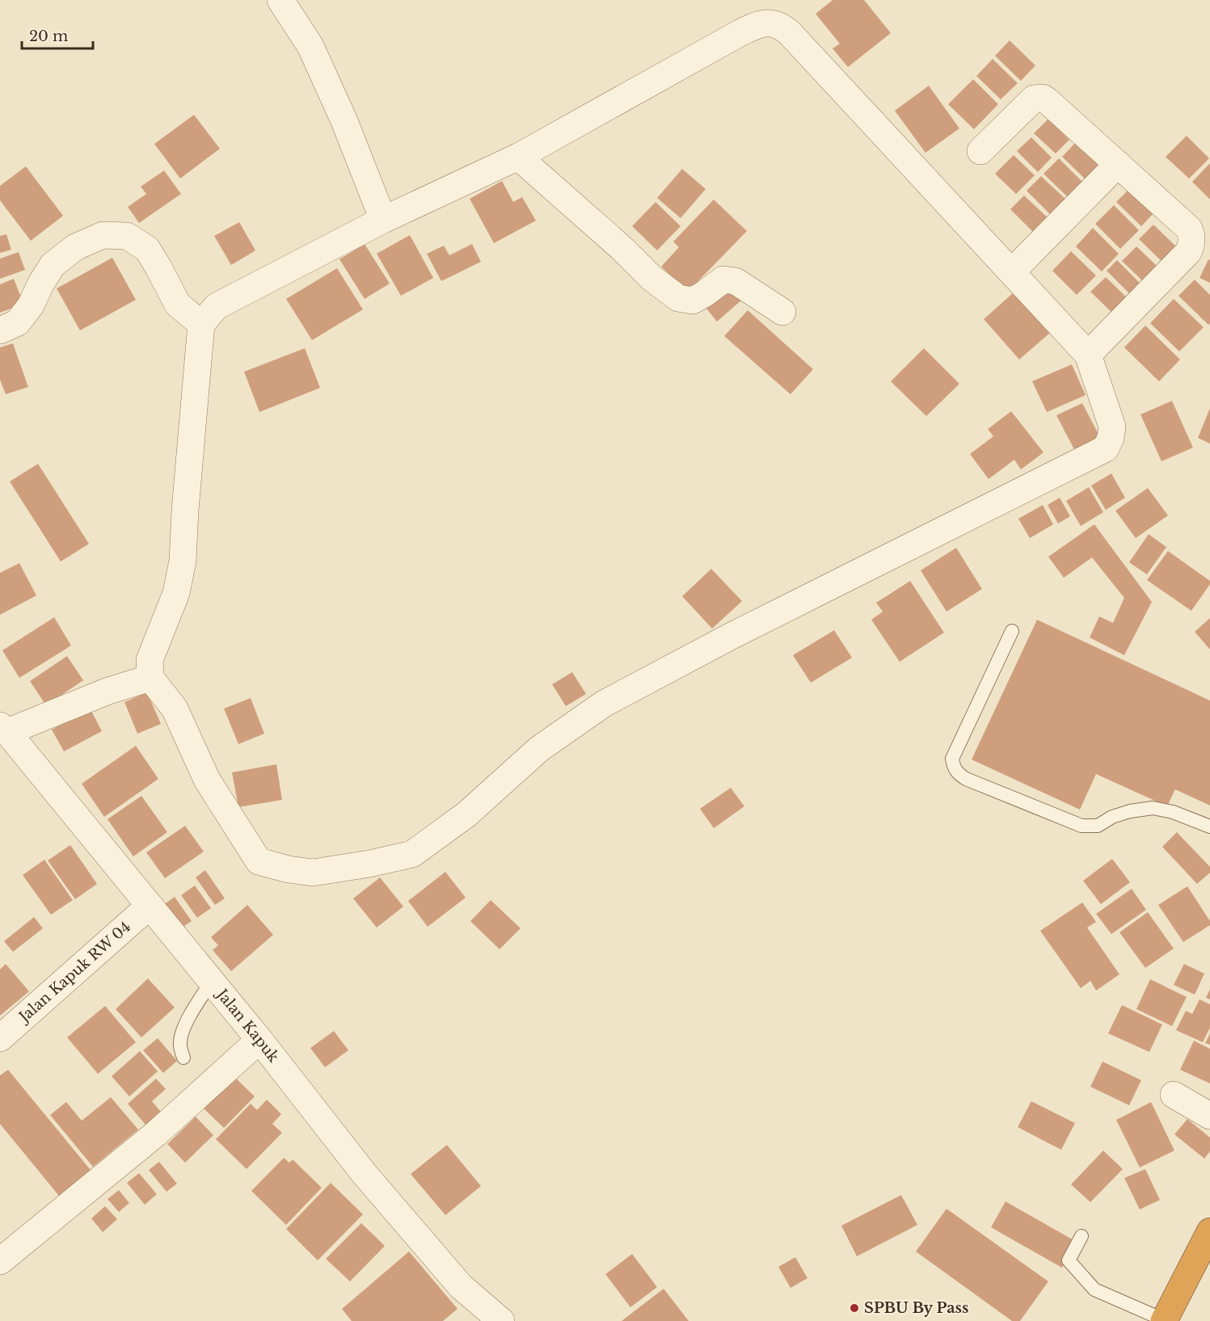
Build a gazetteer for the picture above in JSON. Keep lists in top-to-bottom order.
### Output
{
  "streets": {
    "street": ["Jalan Kapuk RW 04", "Jalan Kapuk"]
  },
  "crossings": [
    ["Jalan Kapuk RW 04", "Jalan Kapuk"]
  ],
  "places": ["SPBU By Pass"],
  "scale_bar": "20 m"
}
